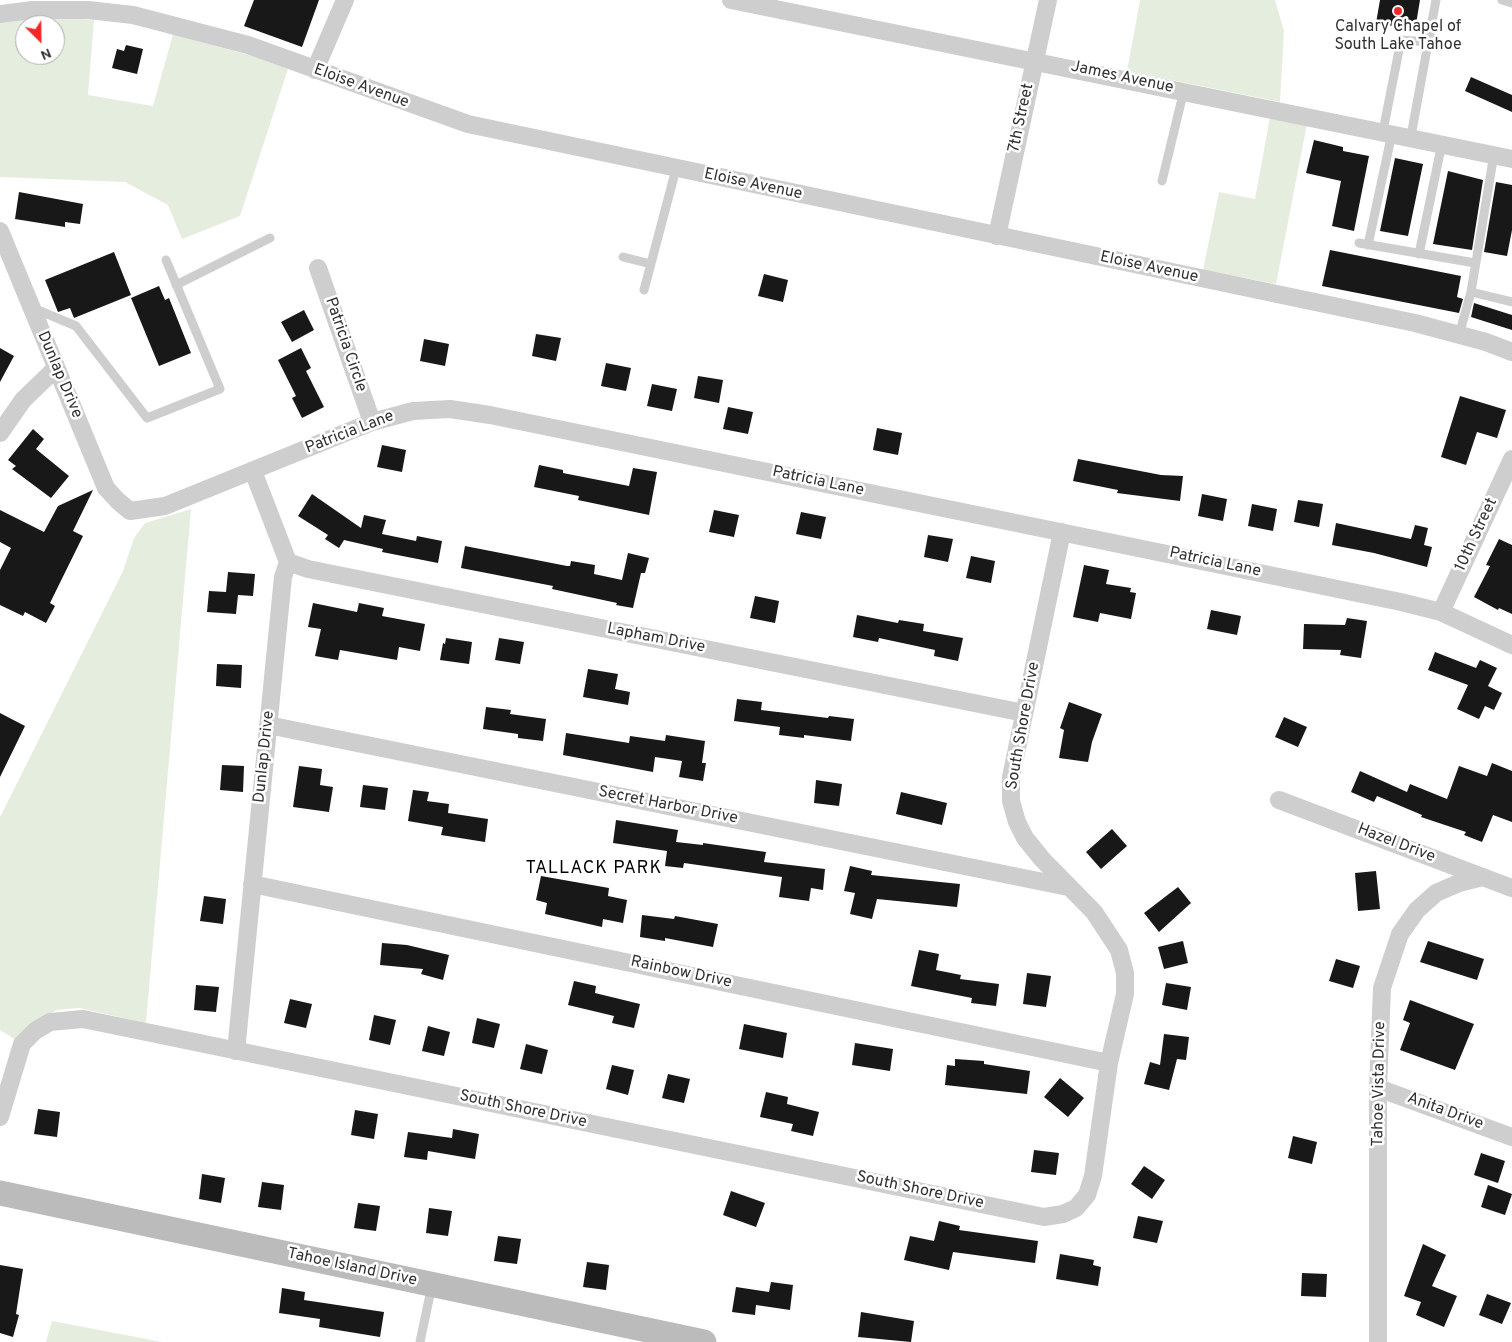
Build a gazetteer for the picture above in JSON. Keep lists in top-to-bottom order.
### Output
{
  "streets": {
    "street": [
      "James Avenue",
      "Eloise Avenue",
      "7th Street",
      "Patricia Circle",
      "Dunlap Drive",
      "Patricia Lane",
      "10th Street",
      "Lapham Drive",
      "South Shore Drive",
      "Secret Harbor Drive",
      "Hazel Drive",
      "Rainbow Drive",
      "Tahoe Vista Drive",
      "Anita Drive",
      "Tahoe Island Drive"
    ]
  },
  "crossings": [
    ["James Avenue", "7th Street"],
    ["Eloise Avenue", "7th Street"],
    ["Patricia Circle", "Patricia Lane"],
    ["Dunlap Drive", "Patricia Lane"],
    ["Dunlap Drive", "Lapham Drive"],
    ["Dunlap Drive", "South Shore Drive"],
    ["Dunlap Drive", "Secret Harbor Drive"],
    ["Dunlap Drive", "Rainbow Drive"],
    ["Patricia Lane", "10th Street"],
    ["Patricia Lane", "South Shore Drive"],
    ["Lapham Drive", "South Shore Drive"],
    ["South Shore Drive", "Secret Harbor Drive"],
    ["South Shore Drive", "Rainbow Drive"],
    ["Hazel Drive", "Tahoe Vista Drive"],
    ["Tahoe Vista Drive", "Anita Drive"]
  ],
  "districts": ["TALLACK PARK"],
  "places": ["Calvary Chapel of South Lake Tahoe"],
  "north": "bottom right"
}
